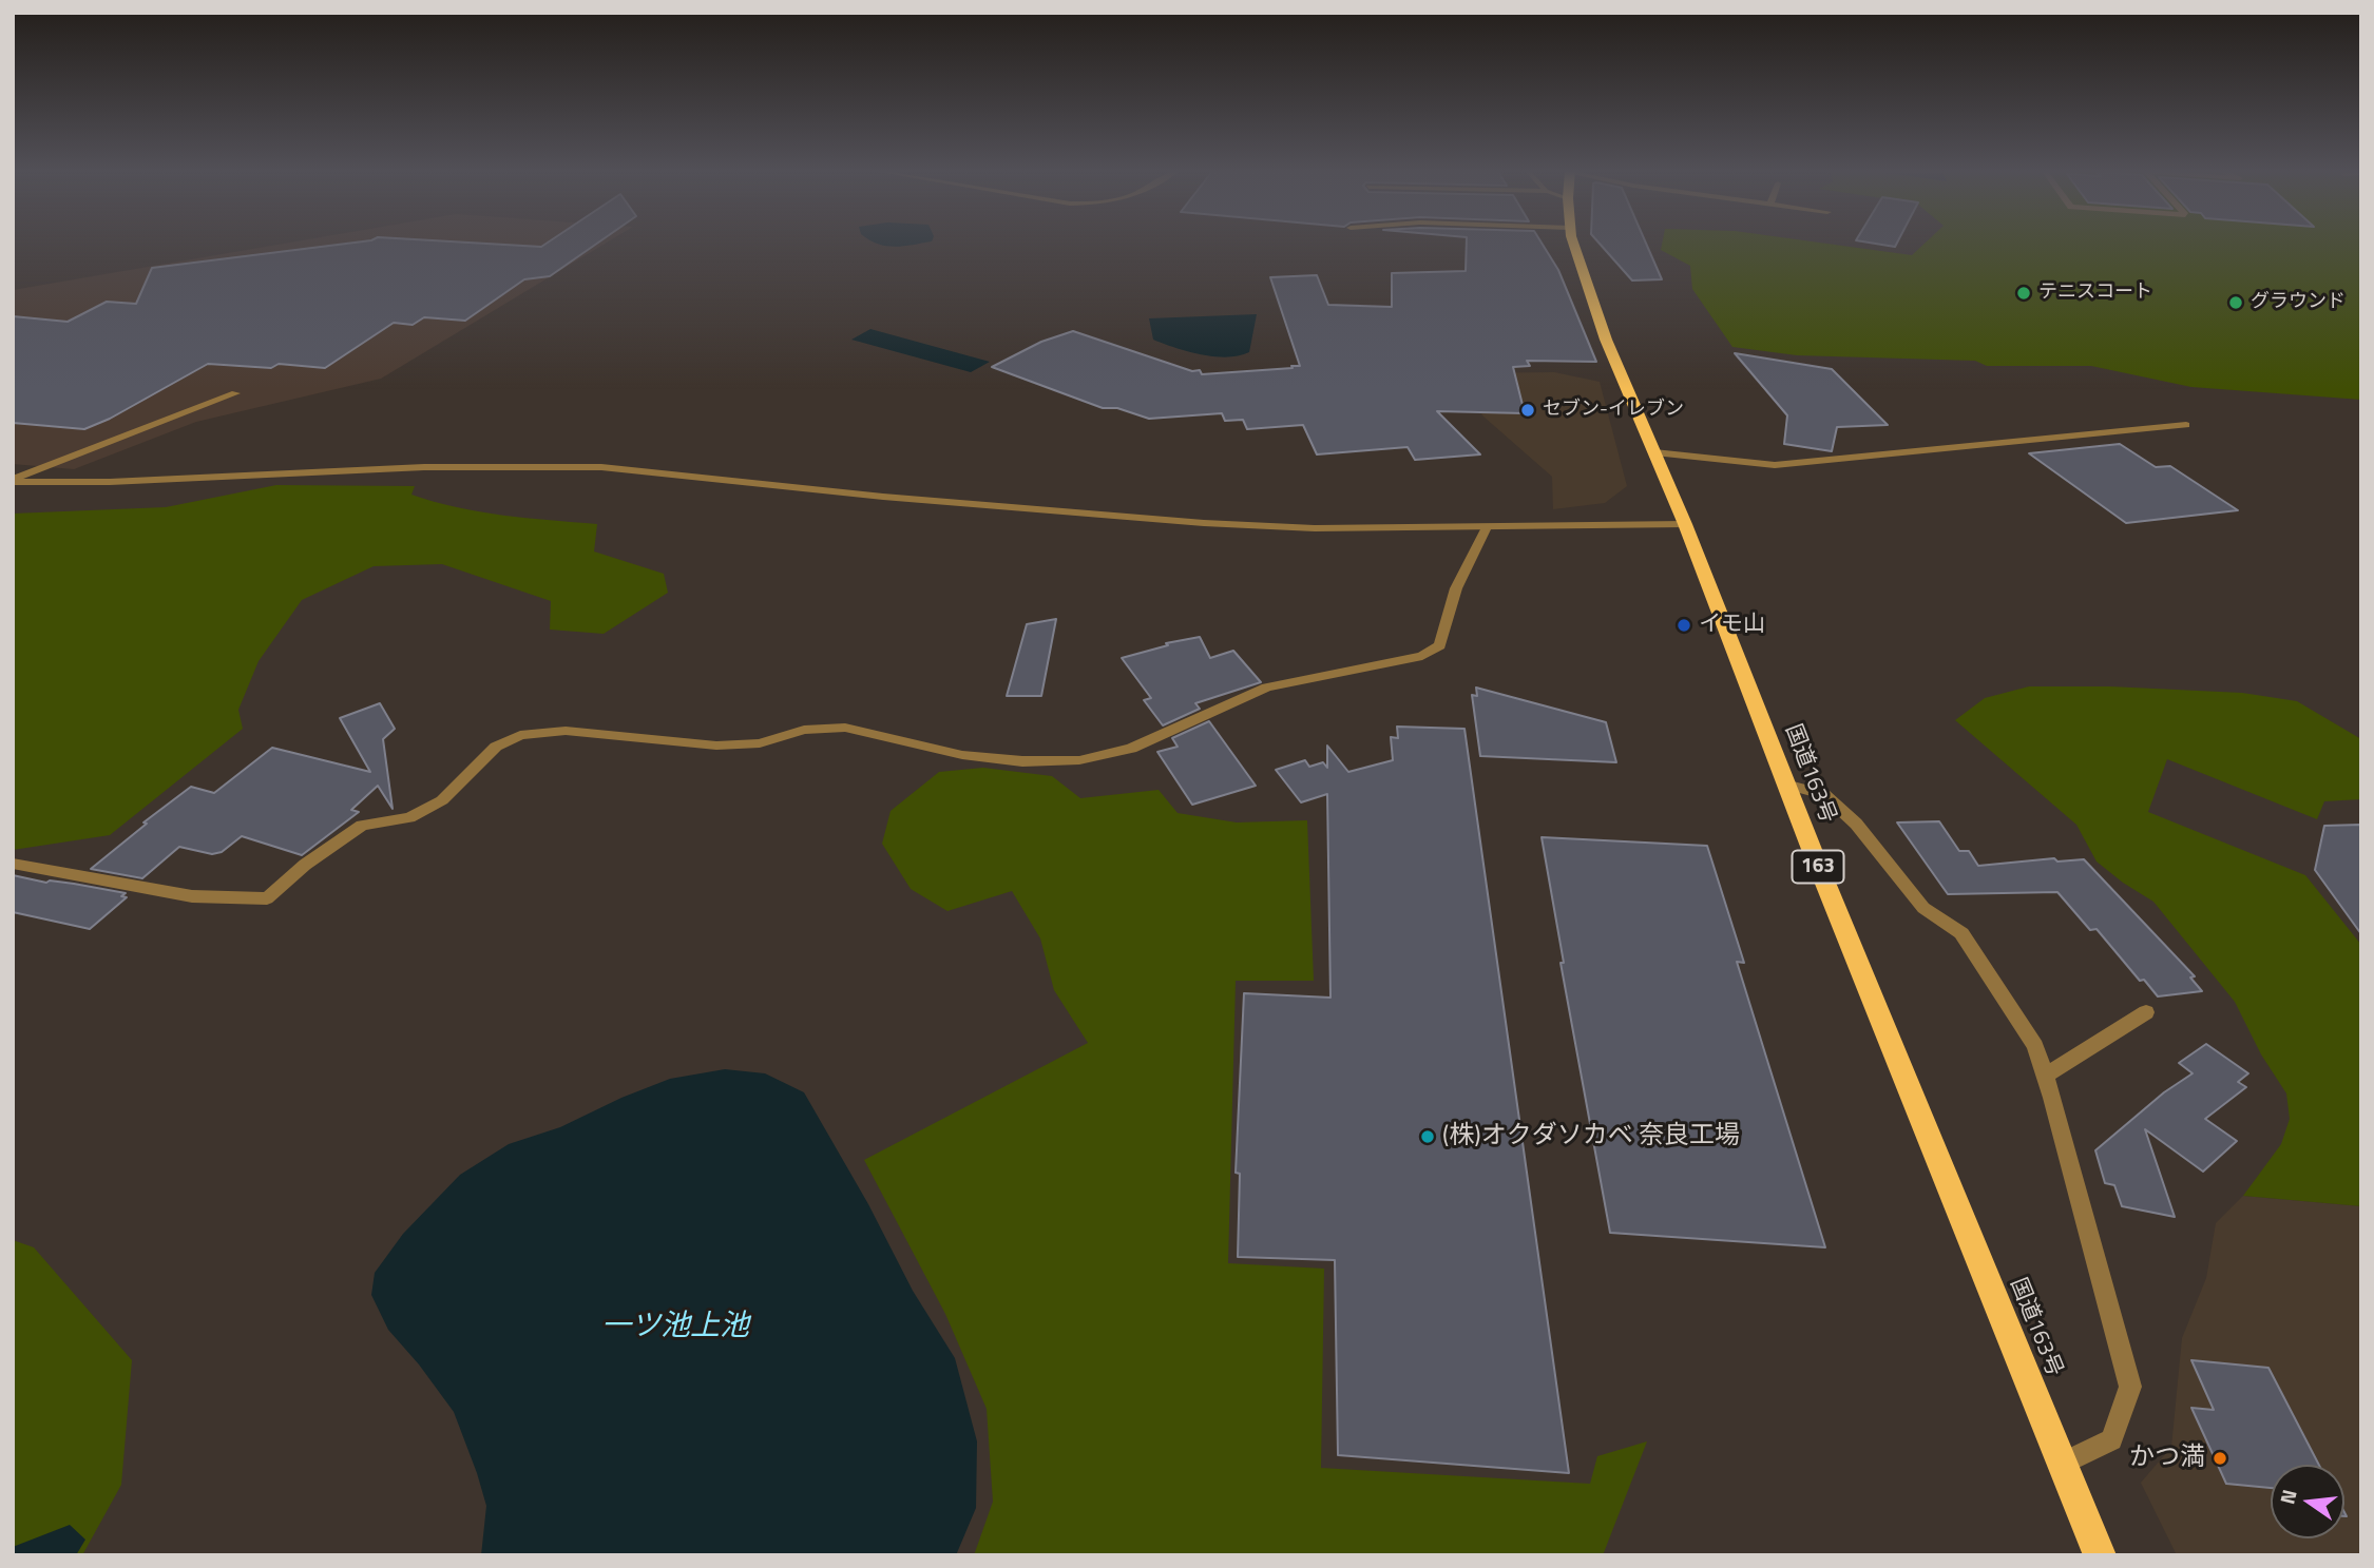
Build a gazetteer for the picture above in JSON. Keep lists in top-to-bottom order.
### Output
{
  "streets": {
    "highway": ["国道163号", "163"]
  },
  "water": ["一ツ池上池"],
  "places": [
    "テニスコート",
    "グラウンド",
    "セブン-イレブン",
    "イモ山",
    "(株)オクダソカベ 奈良工場",
    "かつ満"
  ],
  "north": "left"
}
